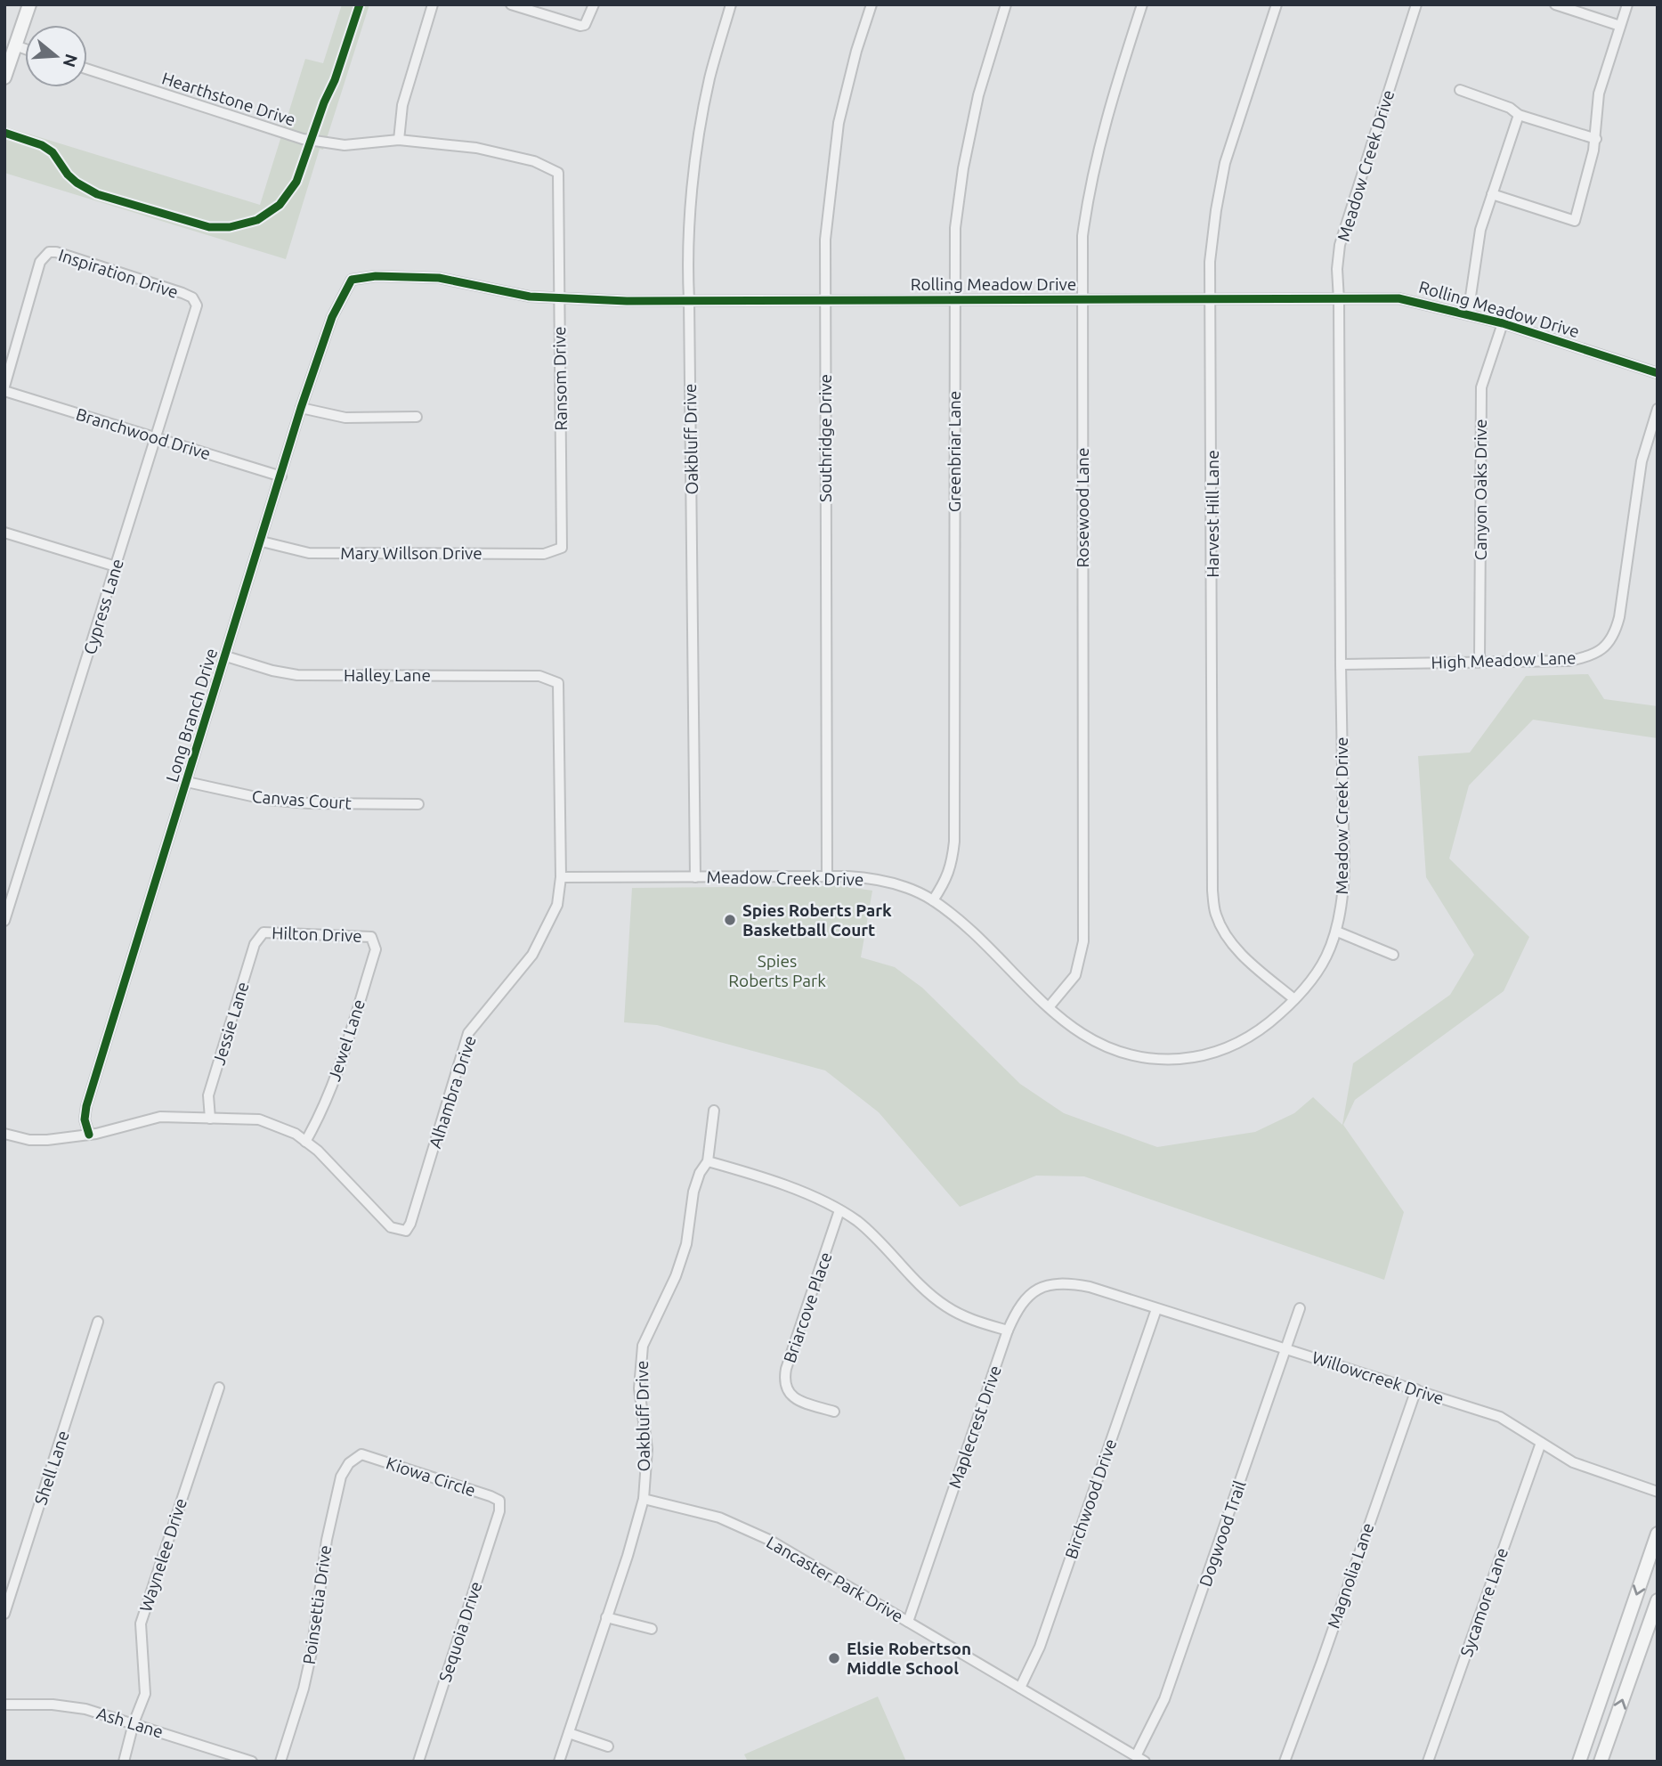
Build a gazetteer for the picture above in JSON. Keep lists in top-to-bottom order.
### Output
{
  "streets": {
    "street": [
      "Hearthstone Drive",
      "Meadow Creek Drive",
      "Inspiration Drive",
      "Rolling Meadow Drive",
      "Ransom Drive",
      "Branchwood Drive",
      "Southridge Drive",
      "Oakbluff Drive",
      "Greenbriar Lane",
      "Canyon Oaks Drive",
      "Rosewood Lane",
      "Harvest Hill Lane",
      "Mary Willson Drive",
      "Cypress Lane",
      "High Meadow Lane",
      "Halley Lane",
      "Long Branch Drive",
      "Canvas Court",
      "Hilton Drive",
      "Jessie Lane",
      "Jewel Lane",
      "Alhambra Drive",
      "Briarcove Place",
      "Willowcreek Drive",
      "Maplecrest Drive",
      "Shell Lane",
      "Kiowa Circle",
      "Birchwood Drive",
      "Dogwood Trail",
      "Waynelee Drive",
      "Magnolia Lane",
      "Lancaster Park Drive",
      "Sycamore Lane",
      "Poinsettia Drive",
      "Sequoia Drive",
      "Ash Lane"
    ]
  },
  "crossings": [
    ["Hearthstone Drive", "Ransom Drive"],
    ["Meadow Creek Drive", "Rolling Meadow Drive"],
    ["Meadow Creek Drive", "Southridge Drive"],
    ["Meadow Creek Drive", "Oakbluff Drive"],
    ["Meadow Creek Drive", "Greenbriar Lane"],
    ["Meadow Creek Drive", "Rosewood Lane"],
    ["Meadow Creek Drive", "Harvest Hill Lane"],
    ["Meadow Creek Drive", "High Meadow Lane"],
    ["Meadow Creek Drive", "Alhambra Drive"],
    ["Inspiration Drive", "Branchwood Drive"],
    ["Inspiration Drive", "Cypress Lane"],
    ["Rolling Meadow Drive", "Ransom Drive"],
    ["Rolling Meadow Drive", "Southridge Drive"],
    ["Rolling Meadow Drive", "Oakbluff Drive"],
    ["Rolling Meadow Drive", "Greenbriar Lane"],
    ["Rolling Meadow Drive", "Canyon Oaks Drive"],
    ["Rolling Meadow Drive", "Rosewood Lane"],
    ["Rolling Meadow Drive", "Harvest Hill Lane"],
    ["Rolling Meadow Drive", "Long Branch Drive"],
    ["Ransom Drive", "Mary Willson Drive"],
    ["Branchwood Drive", "Cypress Lane"],
    ["Branchwood Drive", "Long Branch Drive"],
    ["Oakbluff Drive", "Lancaster Park Drive"],
    ["Canyon Oaks Drive", "High Meadow Lane"],
    ["Mary Willson Drive", "Long Branch Drive"],
    ["Halley Lane", "Long Branch Drive"],
    ["Halley Lane", "Alhambra Drive"],
    ["Long Branch Drive", "Canvas Court"],
    ["Hilton Drive", "Jessie Lane"],
    ["Hilton Drive", "Jewel Lane"],
    ["Jewel Lane", "Alhambra Drive"],
    ["Willowcreek Drive", "Maplecrest Drive"],
    ["Willowcreek Drive", "Birchwood Drive"],
    ["Willowcreek Drive", "Dogwood Trail"],
    ["Willowcreek Drive", "Magnolia Lane"],
    ["Willowcreek Drive", "Sycamore Lane"],
    ["Maplecrest Drive", "Lancaster Park Drive"],
    ["Kiowa Circle", "Poinsettia Drive"],
    ["Kiowa Circle", "Sequoia Drive"],
    ["Birchwood Drive", "Lancaster Park Drive"],
    ["Dogwood Trail", "Lancaster Park Drive"],
    ["Waynelee Drive", "Ash Lane"]
  ],
  "parks": ["Spies Roberts Park"],
  "places": ["Spies Roberts Park Basketball Court", "Elsie Robertson Middle School"],
  "north": "right"
}
